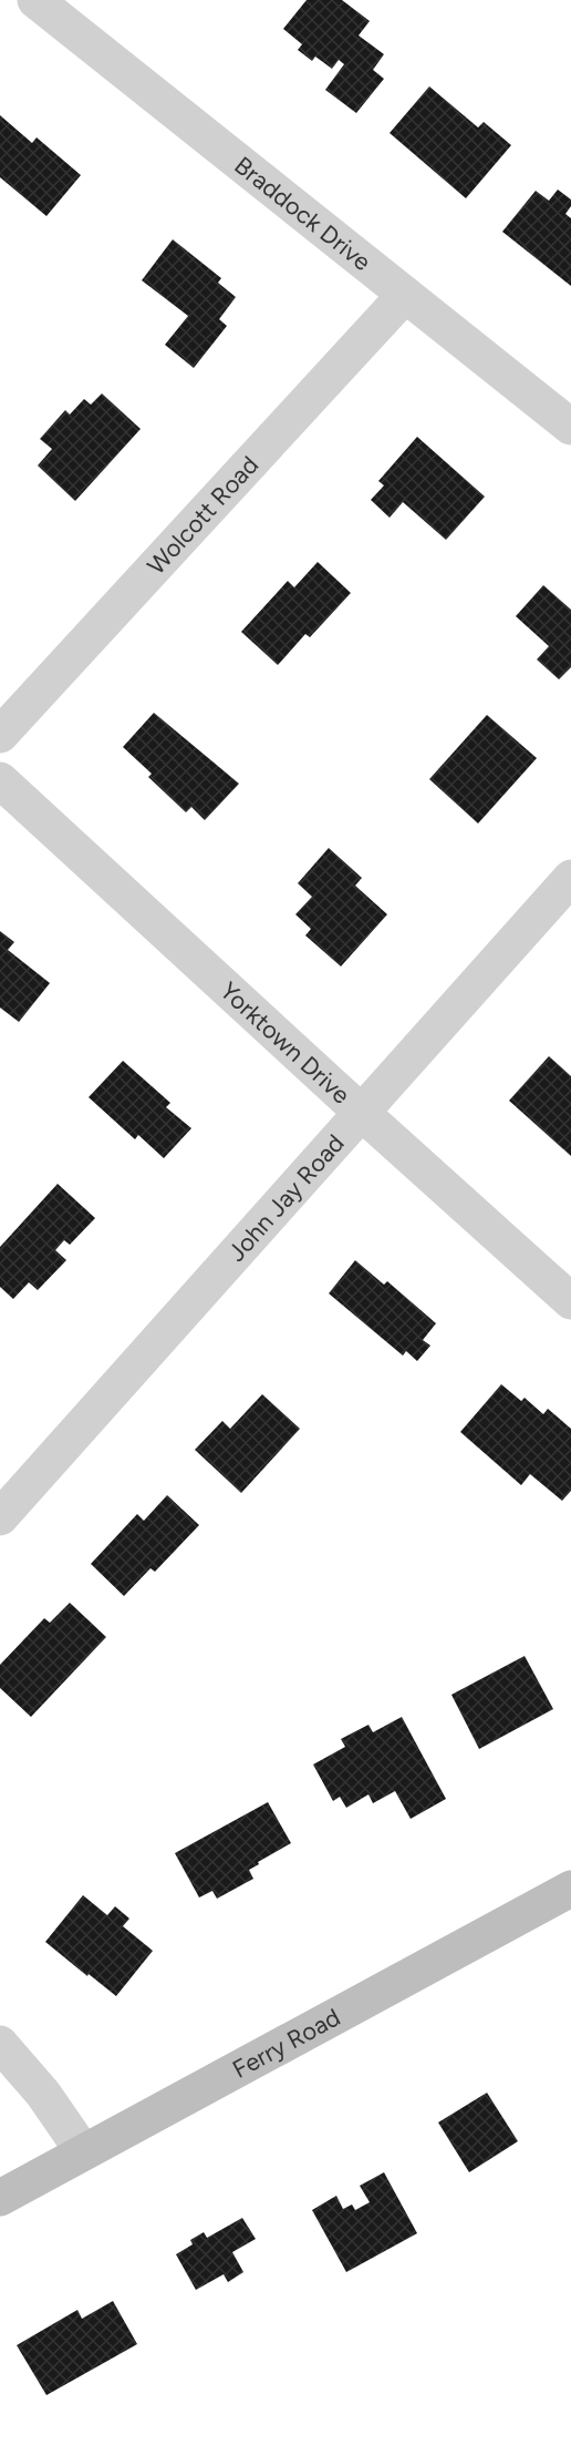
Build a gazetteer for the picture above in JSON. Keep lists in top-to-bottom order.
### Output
{
  "streets": {
    "main road": ["Ferry Road"],
    "street": [
      "Braddock Drive",
      "Wolcott Road",
      "Yorktown Drive",
      "John Jay Road"
    ]
  },
  "crossings": [
    ["Braddock Drive", "Wolcott Road"],
    ["Yorktown Drive", "John Jay Road"]
  ]
}
